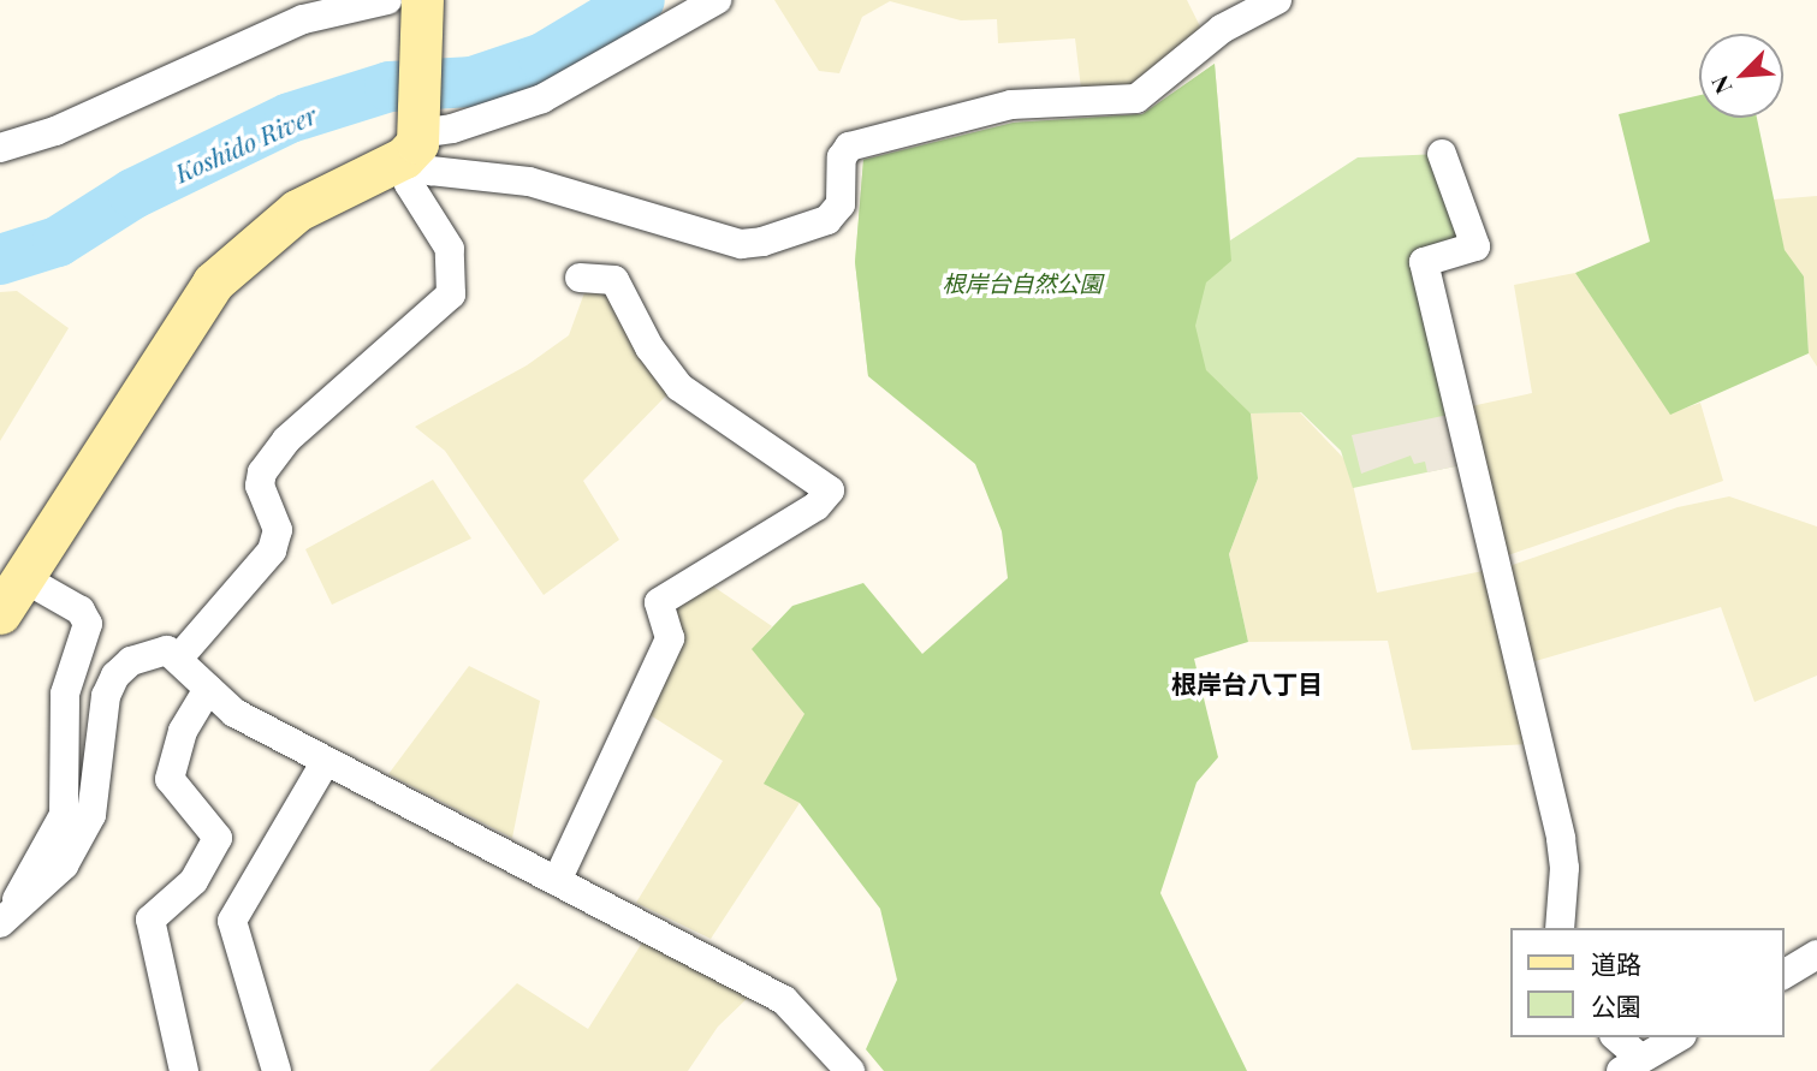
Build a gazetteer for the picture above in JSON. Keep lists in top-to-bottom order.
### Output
{
  "districts": ["根岸台八丁目"],
  "water": ["Koshido River"],
  "parks": ["根岸台自然公園"],
  "legend": ["道路", "公園"],
  "north": "bottom left"
}
